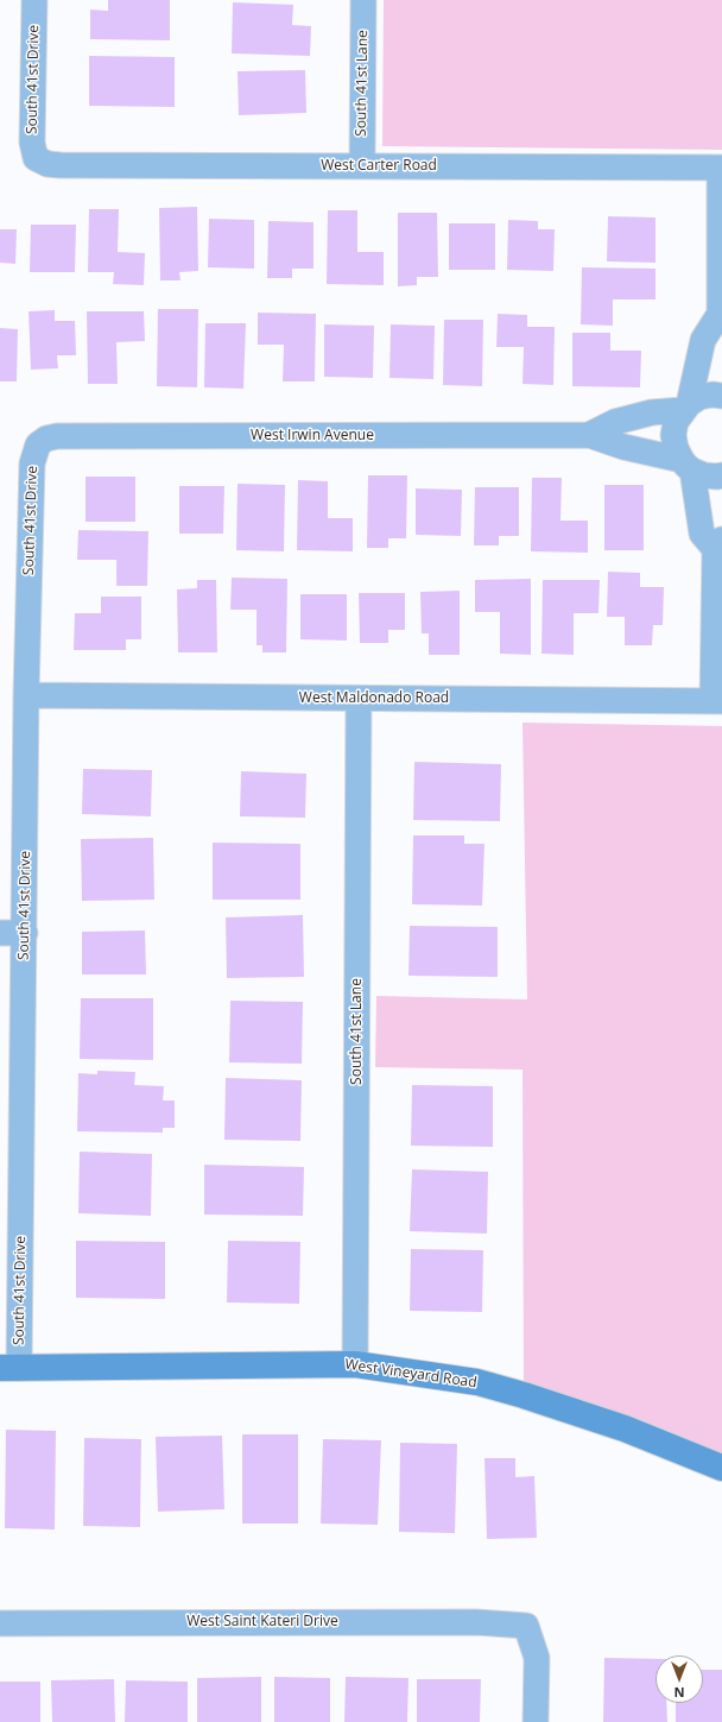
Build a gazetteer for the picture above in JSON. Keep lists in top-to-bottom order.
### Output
{
  "streets": {
    "street": [
      "South 41st Drive",
      "South 41st Lane",
      "West Carter Road",
      "West Irwin Avenue",
      "West Maldonado Road",
      "West Vineyard Road",
      "West Saint Kateri Drive"
    ]
  },
  "crossings": [
    ["South 41st Drive", "West Carter Road"],
    ["South 41st Drive", "West Irwin Avenue"],
    ["South 41st Drive", "West Maldonado Road"],
    ["South 41st Drive", "West Vineyard Road"],
    ["South 41st Lane", "West Carter Road"],
    ["South 41st Lane", "West Maldonado Road"],
    ["South 41st Lane", "West Vineyard Road"]
  ],
  "north": "bottom"
}
